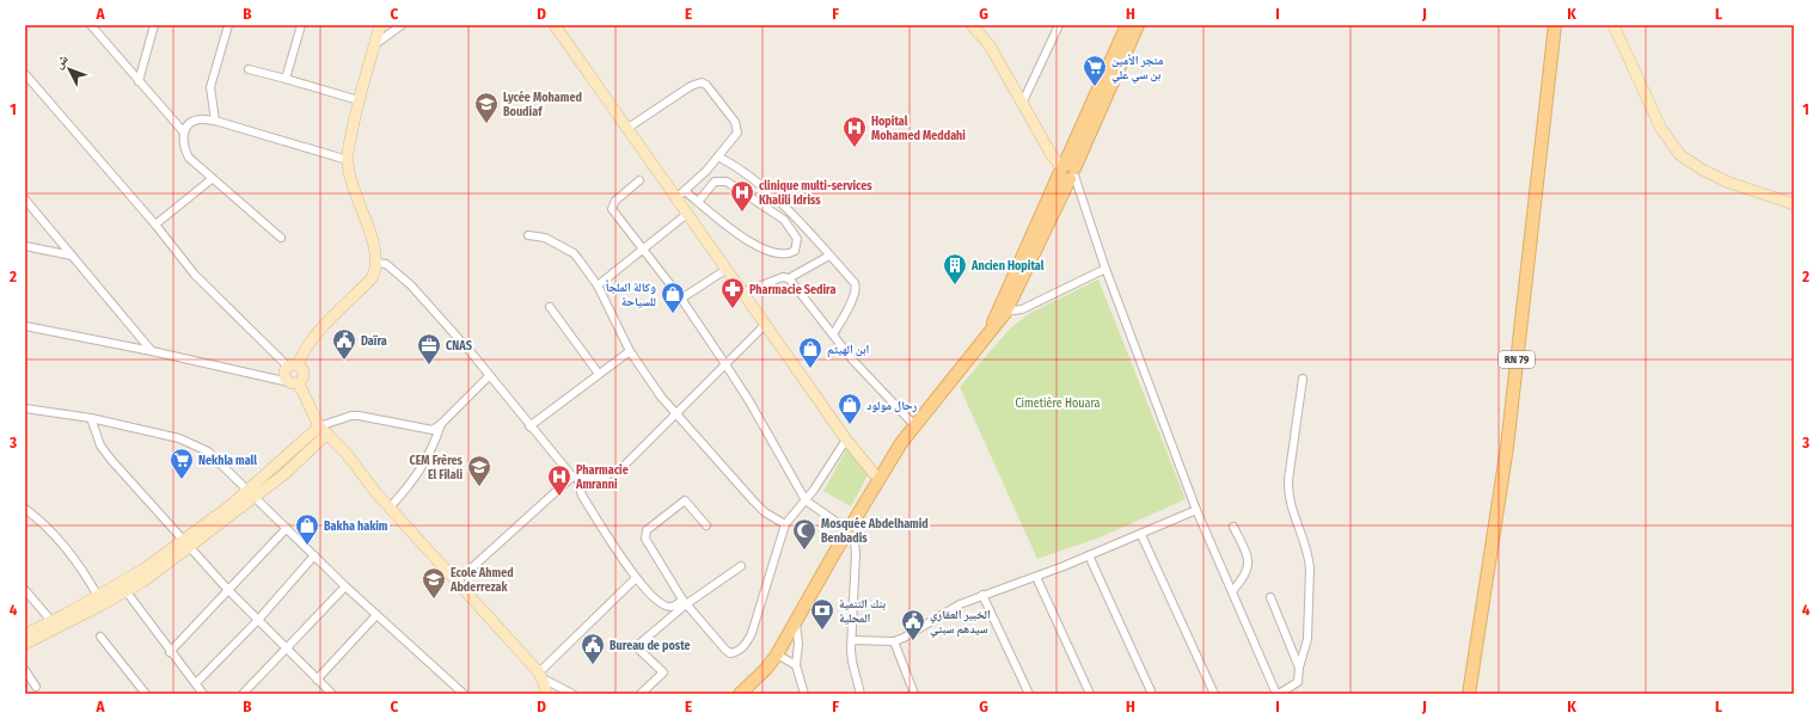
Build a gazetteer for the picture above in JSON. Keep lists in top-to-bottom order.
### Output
{
  "streets": {
    "main road": ["RN 79"]
  },
  "parks": ["Cimetière Houara"],
  "places": {
    "supermarket": ["متجر الأمين بن سي علي", "Nekhla mall"],
    "school or university": ["Lycée Mohamed Boudiaf", "CEM Frères El Filali", "Ecole Ahmed Abderrezak"],
    "hospital": ["Hopital Mohamed Meddahi", "clinique multi-services Khalili Idriss", "Pharmacie Amranni"],
    "building": ["Ancien Hopital"],
    "pharmacy": ["Pharmacie Sedira"],
    "shop": [
      "وكالة الملجأ للسياحة",
      "ابن الهيثم",
      "رحال مولود",
      "Bakha hakim"
    ],
    "public building": ["Daïra", "الخبير العقاري سيدهم سبتي", "Bureau de poste"],
    "office": ["CNAS"],
    "mosque": ["Mosquée Abdelhamid Benbadis"],
    "bank": ["بنك التنمية المحلية"]
  },
  "north": "top left",
  "grid": {
    "columns": [
      "A",
      "B",
      "C",
      "D",
      "E",
      "F",
      "G",
      "H",
      "I",
      "J",
      "K",
      "L"
    ],
    "rows": [
      "1",
      "2",
      "3",
      "4"
    ]
  }
}
